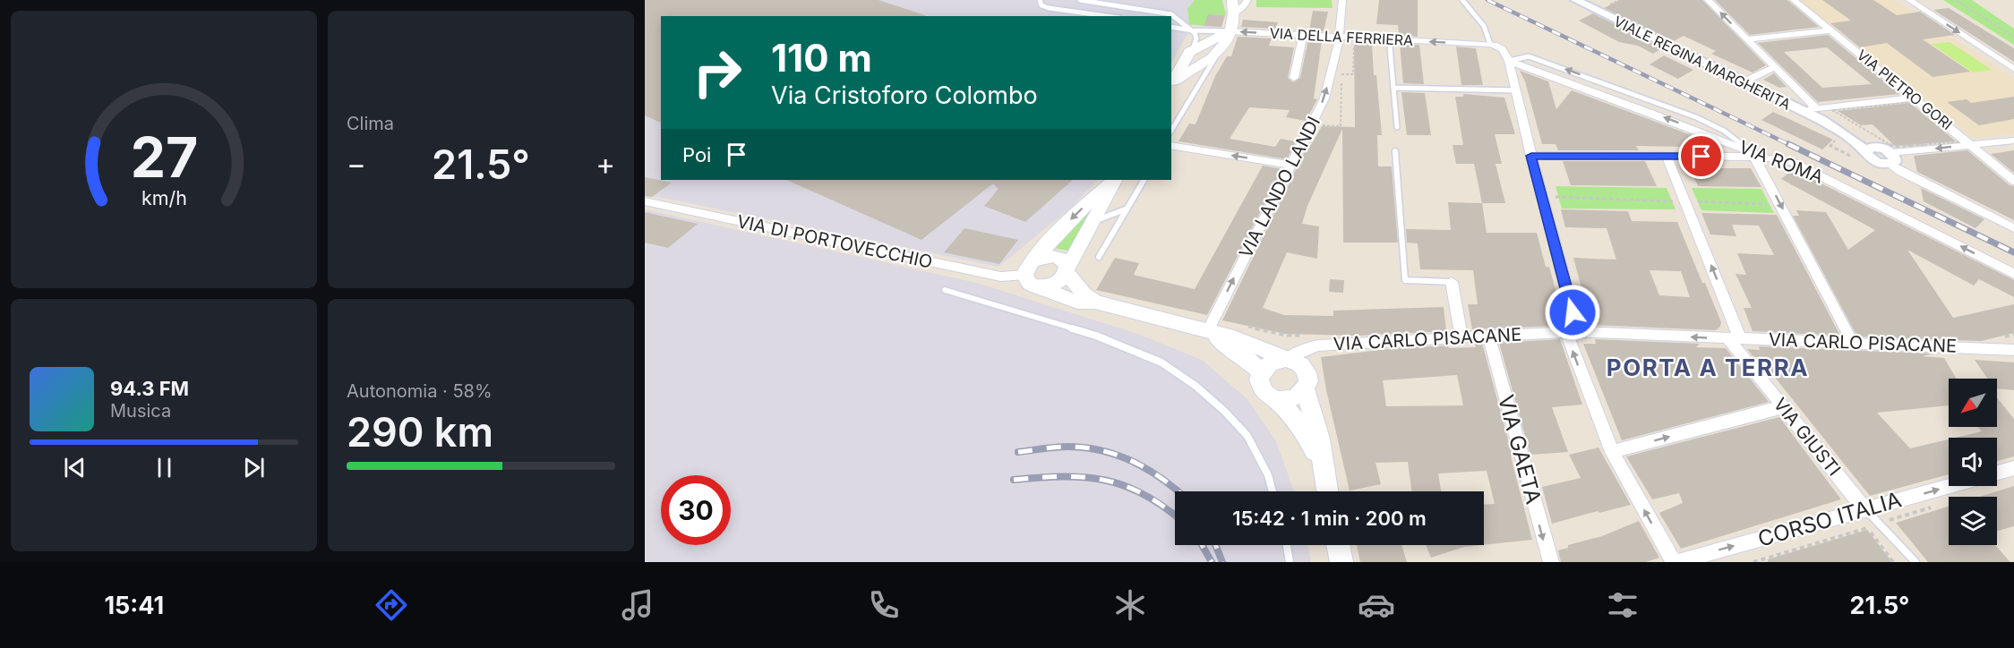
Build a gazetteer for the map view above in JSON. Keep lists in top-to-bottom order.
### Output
{
  "streets": {
    "main road": ["VIA DI PORTOVECCHIO"],
    "street": [
      "VIA DELLA FERRIERA",
      "VIALE REGINA MARGHERITA",
      "VIA PIETRO GORI",
      "VIA ROMA",
      "VIA LANDO LANDI",
      "VIA CARLO PISACANE",
      "VIA GIUSTI",
      "VIA GAETA",
      "CORSO ITALIA"
    ]
  },
  "crossings": [
    ["VIA DELLA FERRIERA", "VIA LANDO LANDI"],
    ["VIA CARLO PISACANE", "VIA GIUSTI"],
    ["VIA CARLO PISACANE", "VIA GAETA"],
    ["VIA GIUSTI", "CORSO ITALIA"]
  ],
  "one_way": ["VIA LANDO LANDI", "CORSO ITALIA"],
  "districts": ["PORTA A TERRA"],
  "north": "bottom left",
  "page": {
    "tile": [
      "Clima",
      ["Autonomia · 58%", "290 km"]
    ],
    "turn": ["110 m", "Via Cristoforo Colombo"],
    "then": "Poi",
    "heat": ["−", "21.5°", "+"],
    "song": ["94.3 FM", "Musica"],
    "limit": "30",
    "trip": "15:42 · 1 min · 200 m",
    "tabs": ["15:41", "21.5°"],
    "gauge": ["27", "km/h"]
  }
}
